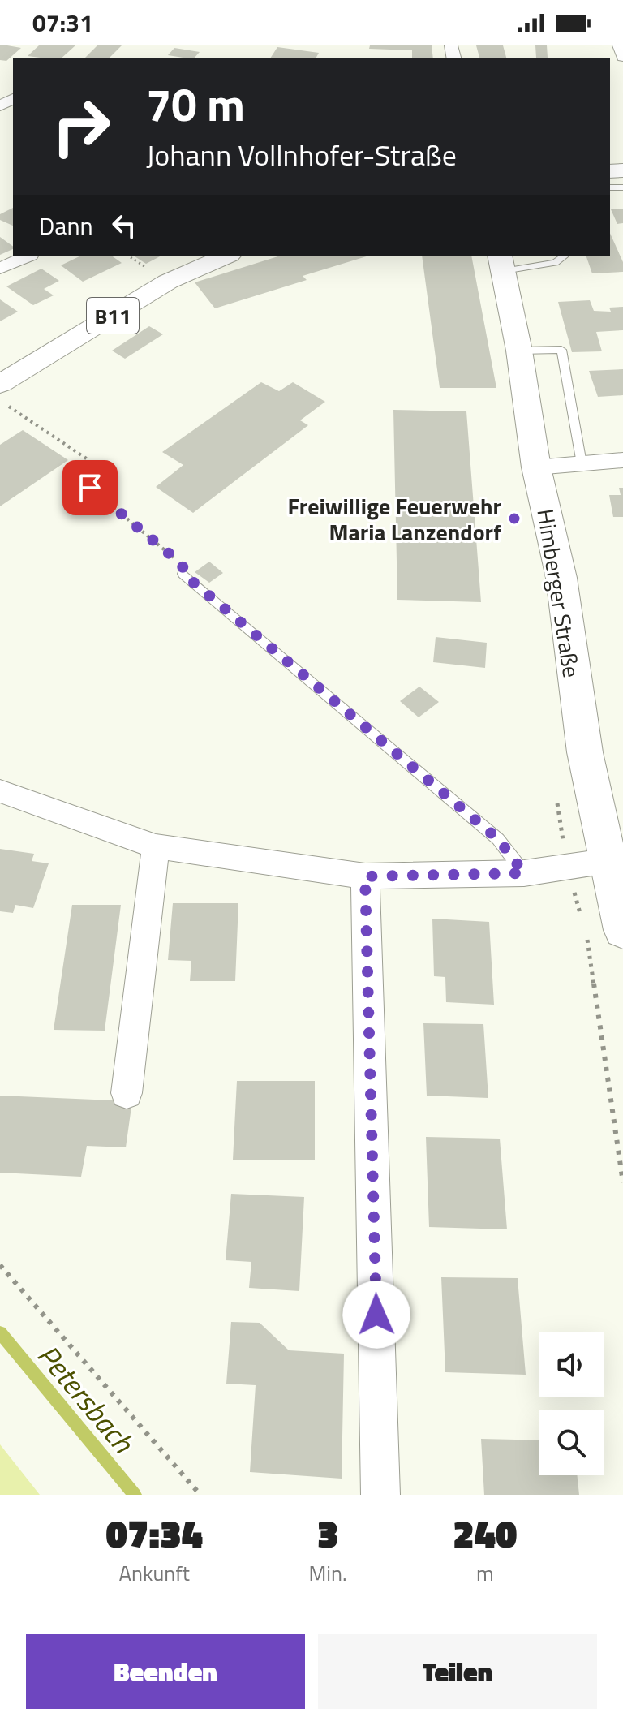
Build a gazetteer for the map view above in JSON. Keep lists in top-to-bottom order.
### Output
{
  "streets": {
    "street": ["B11", "Himberger Straße"]
  },
  "water": ["Petersbach"],
  "places": ["Freiwillige Feuerwehr Maria Lanzendorf"],
  "page": {
    "status": "07:31",
    "turn": ["70 m", "Johann Vollnhofer-Straße"],
    "then": "Dann",
    "eta": [
      "07:34",
      "Ankunft",
      "3",
      "Min.",
      "240",
      "m"
    ],
    "buttons": ["Beenden", "Teilen"]
  }
}
